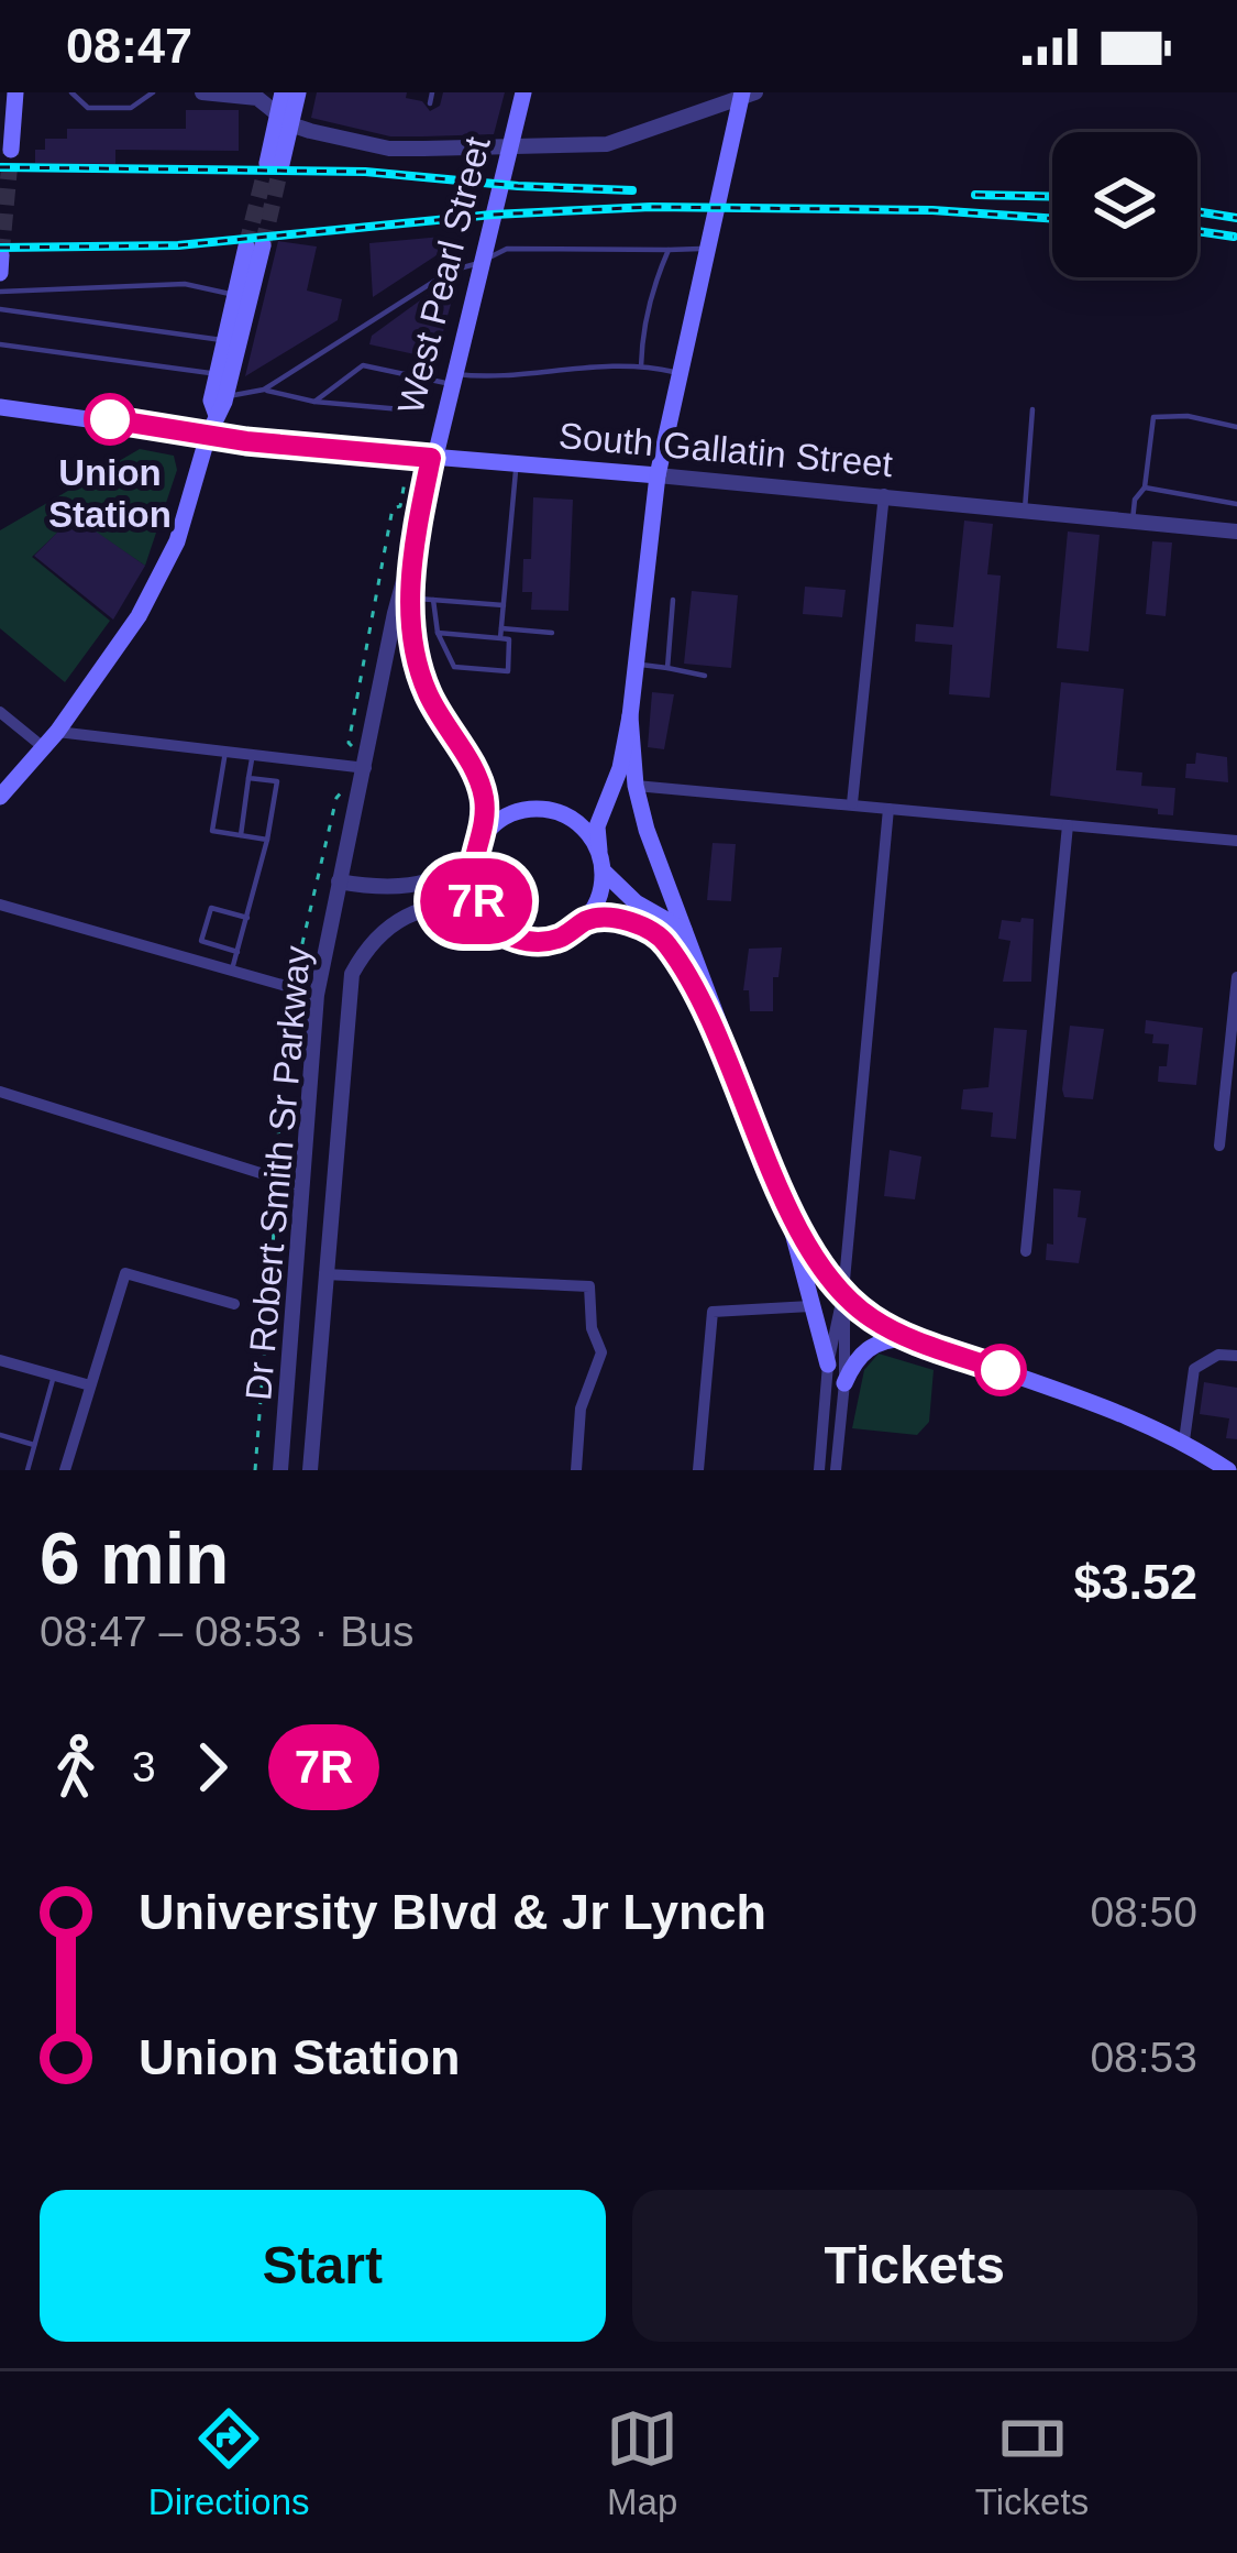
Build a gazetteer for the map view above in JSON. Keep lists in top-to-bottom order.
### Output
{
  "streets": {
    "main road": ["West Pearl Street", "South Gallatin Street"],
    "street": ["Dr Robert Smith Sr Parkway"]
  },
  "crossings": [
    ["West Pearl Street", "South Gallatin Street"],
    ["West Pearl Street", "Dr Robert Smith Sr Parkway"]
  ],
  "places": ["Union Station"],
  "lines": ["bus line 7R"],
  "page": {
    "status": "08:47",
    "on_map": "7R",
    "heading": ["6 min", "08:47 – 08:53 · Bus", "$3.52"],
    "legs": ["3", "7R"],
    "list": [
      {
        "name": "University Blvd & Jr Lynch",
        "value": "08:50"
      },
      {
        "name": "Union Station",
        "value": "08:53"
      }
    ],
    "buttons": ["Start", "Tickets"],
    "tabs": ["Directions", "Map", "Tickets"]
  }
}
